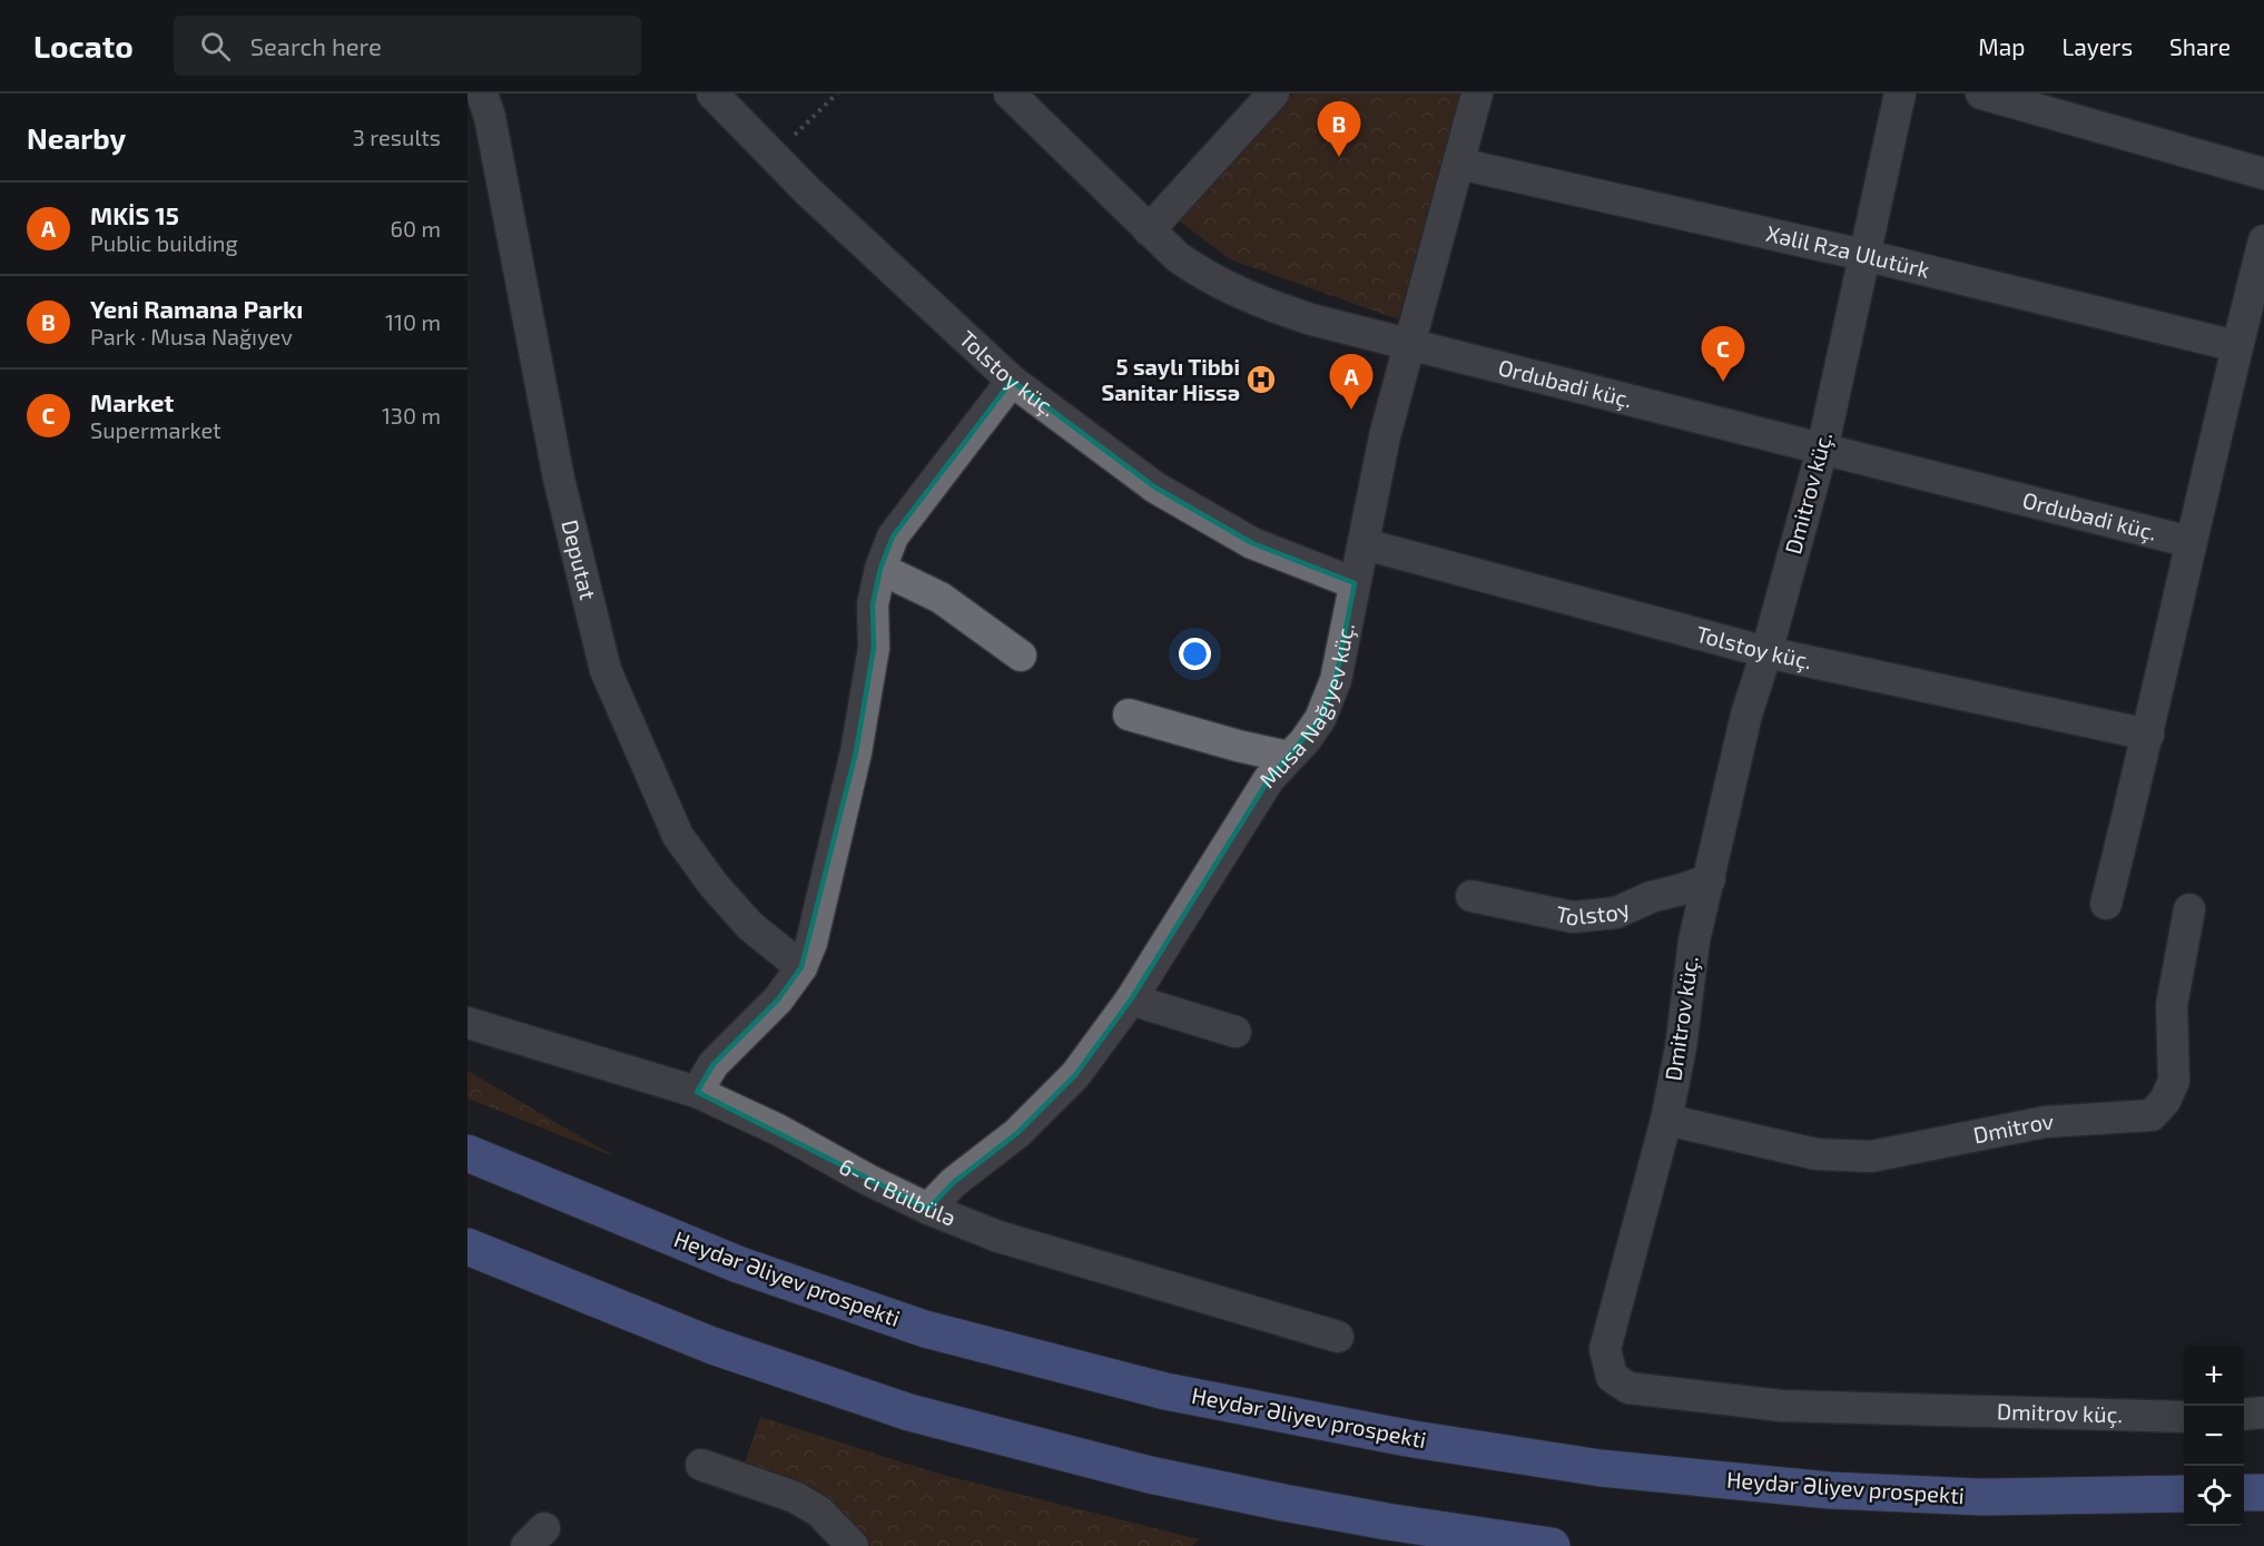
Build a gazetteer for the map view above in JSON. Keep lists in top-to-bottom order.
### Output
{
  "streets": {
    "highway": ["Heydər Əliyev prospekti"],
    "street": [
      "Xəlil Rza Ulutürk",
      "Tolstoy küç.",
      "Ordubadi küç.",
      "Dmitrov küç.",
      "Deputat",
      "Musa Nağıyev küç.",
      "Tolstoy",
      "Dmitrov",
      "6- cı Bülbülə"
    ]
  },
  "crossings": [
    ["Xəlil Rza Ulutürk", "Dmitrov küç."],
    ["Xəlil Rza Ulutürk", "Musa Nağıyev küç."],
    ["Tolstoy küç.", "Dmitrov küç."],
    ["Tolstoy küç.", "Musa Nağıyev küç."],
    ["Ordubadi küç.", "Dmitrov küç."],
    ["Ordubadi küç.", "Musa Nağıyev küç."],
    ["Dmitrov küç.", "Tolstoy"],
    ["Dmitrov küç.", "Dmitrov"],
    ["Musa Nağıyev küç.", "6- cı Bülbülə"]
  ],
  "places": {
    "hospital": ["5 saylı Tibbi Sanitar Hissə"]
  },
  "page": {
    "header": "Locato",
    "search": "Search here",
    "nav": ["Map", "Layers", "Share"],
    "heading": ["Nearby", "3 results"],
    "pins": ["B", "C", "A"],
    "list": [
      {
        "mark": "A",
        "name": "MKİS 15",
        "note": "Public building",
        "value": "60 m"
      },
      {
        "mark": "B",
        "name": "Yeni Ramana Parkı",
        "note": "Park · Musa Nağıyev",
        "value": "110 m"
      },
      {
        "mark": "C",
        "name": "Market",
        "note": "Supermarket",
        "value": "130 m"
      }
    ],
    "map_buttons": ["+", "−"]
  }
}
